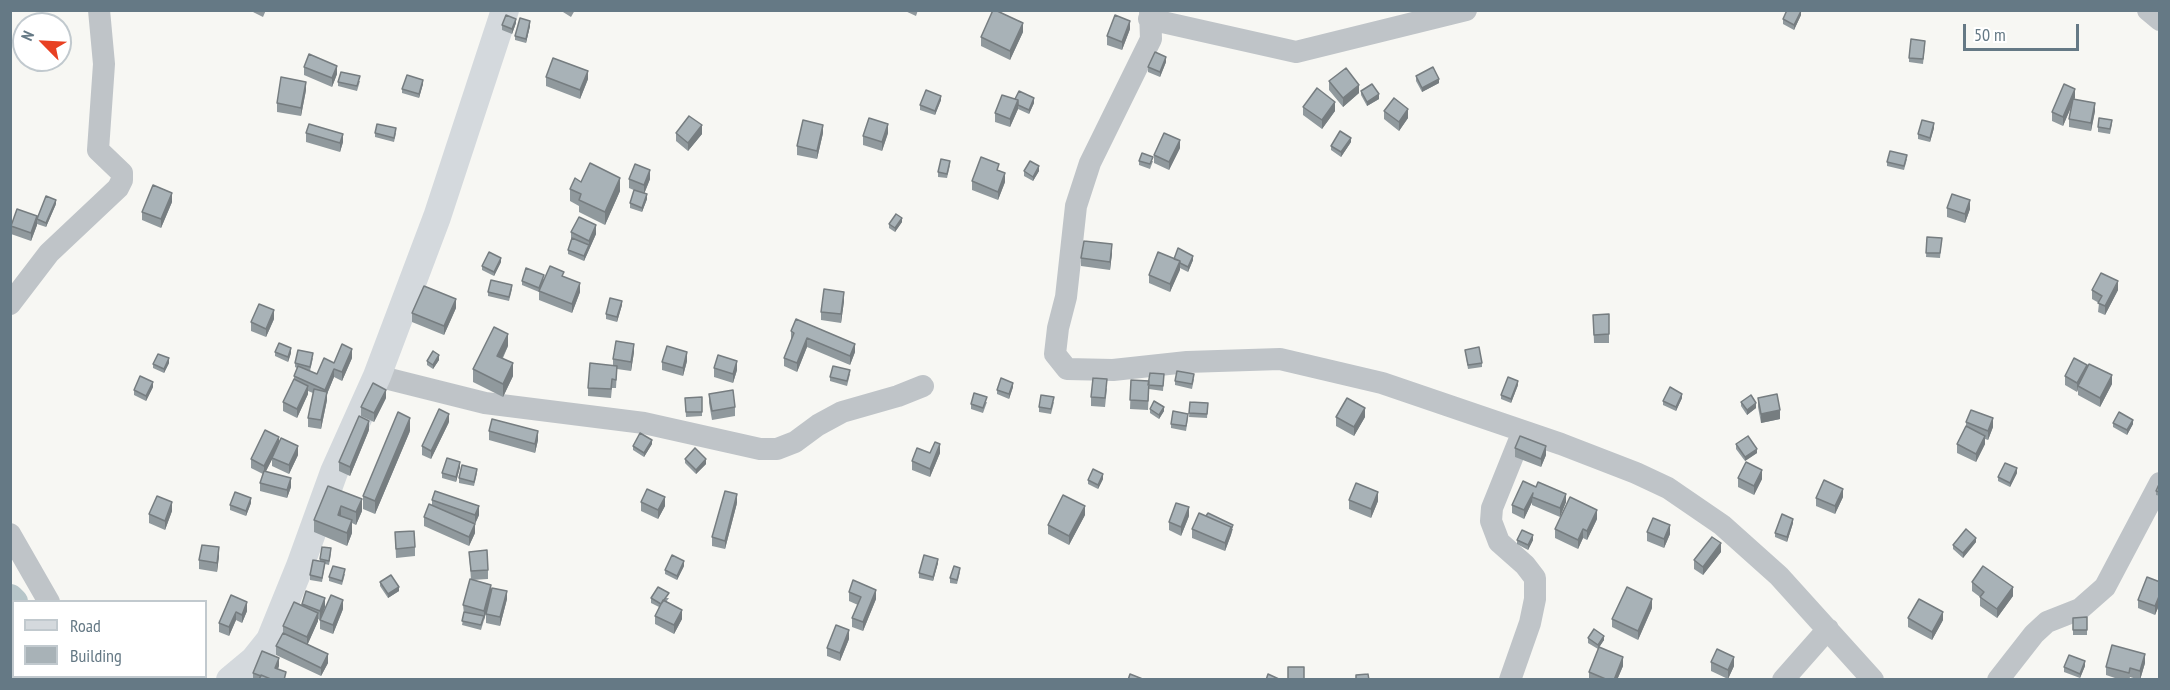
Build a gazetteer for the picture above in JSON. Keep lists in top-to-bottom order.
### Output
{
  "legend": ["Road", "Building"],
  "scale_bar": "50 m",
  "north": "top left"
}
